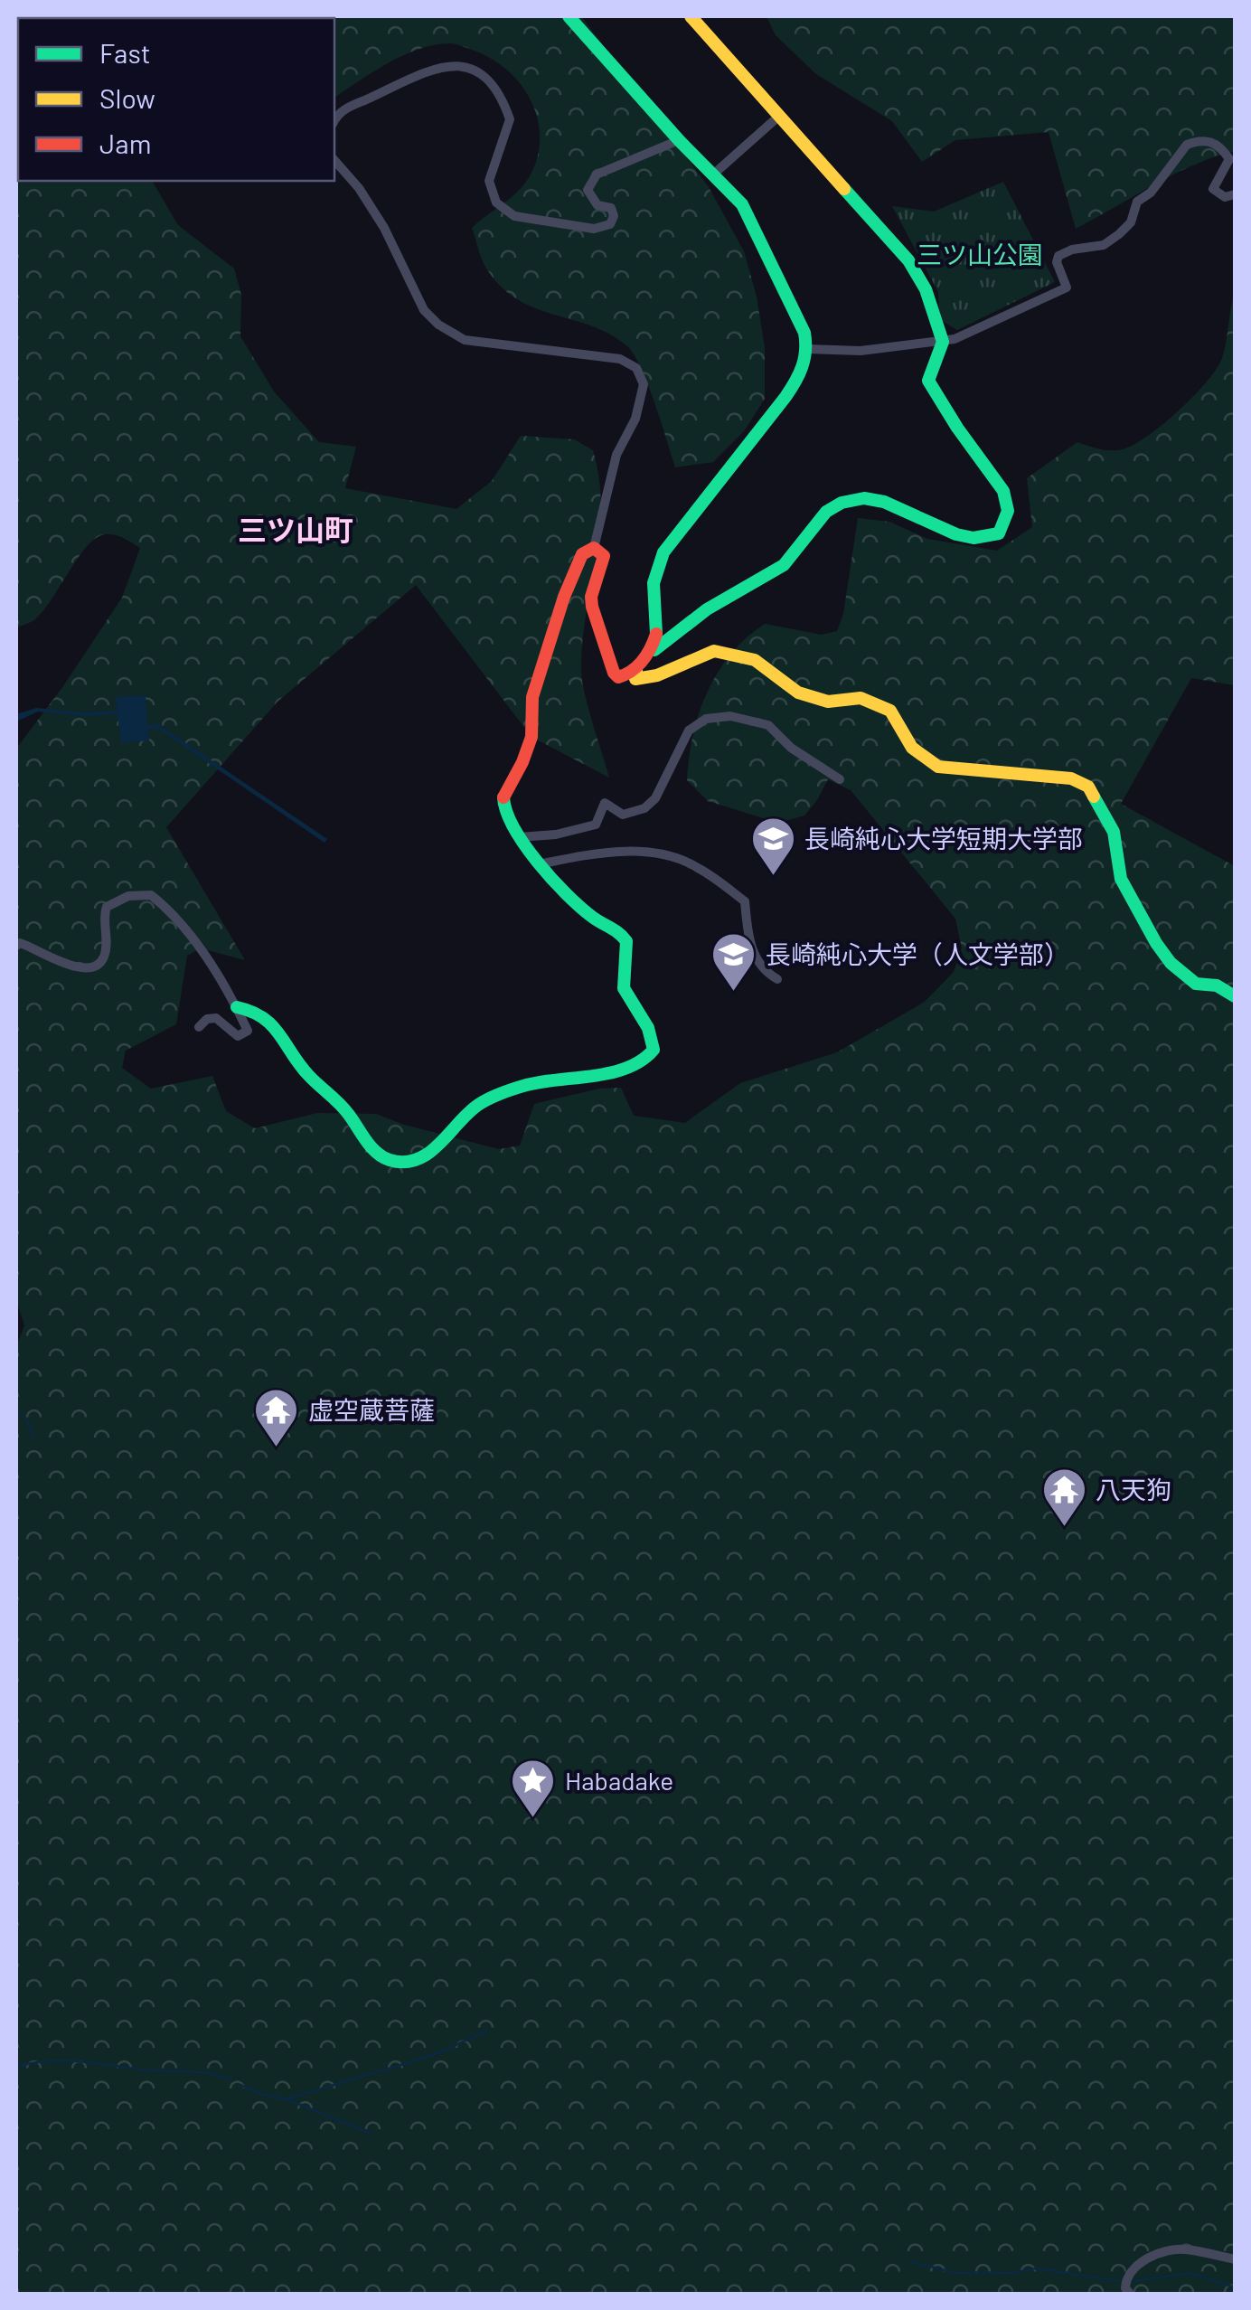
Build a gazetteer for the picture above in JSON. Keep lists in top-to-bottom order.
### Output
{
  "districts": ["三ツ山町"],
  "parks": ["三ツ山公園"],
  "places": {
    "school or university": ["長崎純心大学短期大学部", "長崎純心大学（人文学部）"],
    "temple": ["虚空蔵菩薩", "八天狗"],
    "place": ["Habadake"]
  },
  "legend": ["Fast", "Slow", "Jam"]
}
